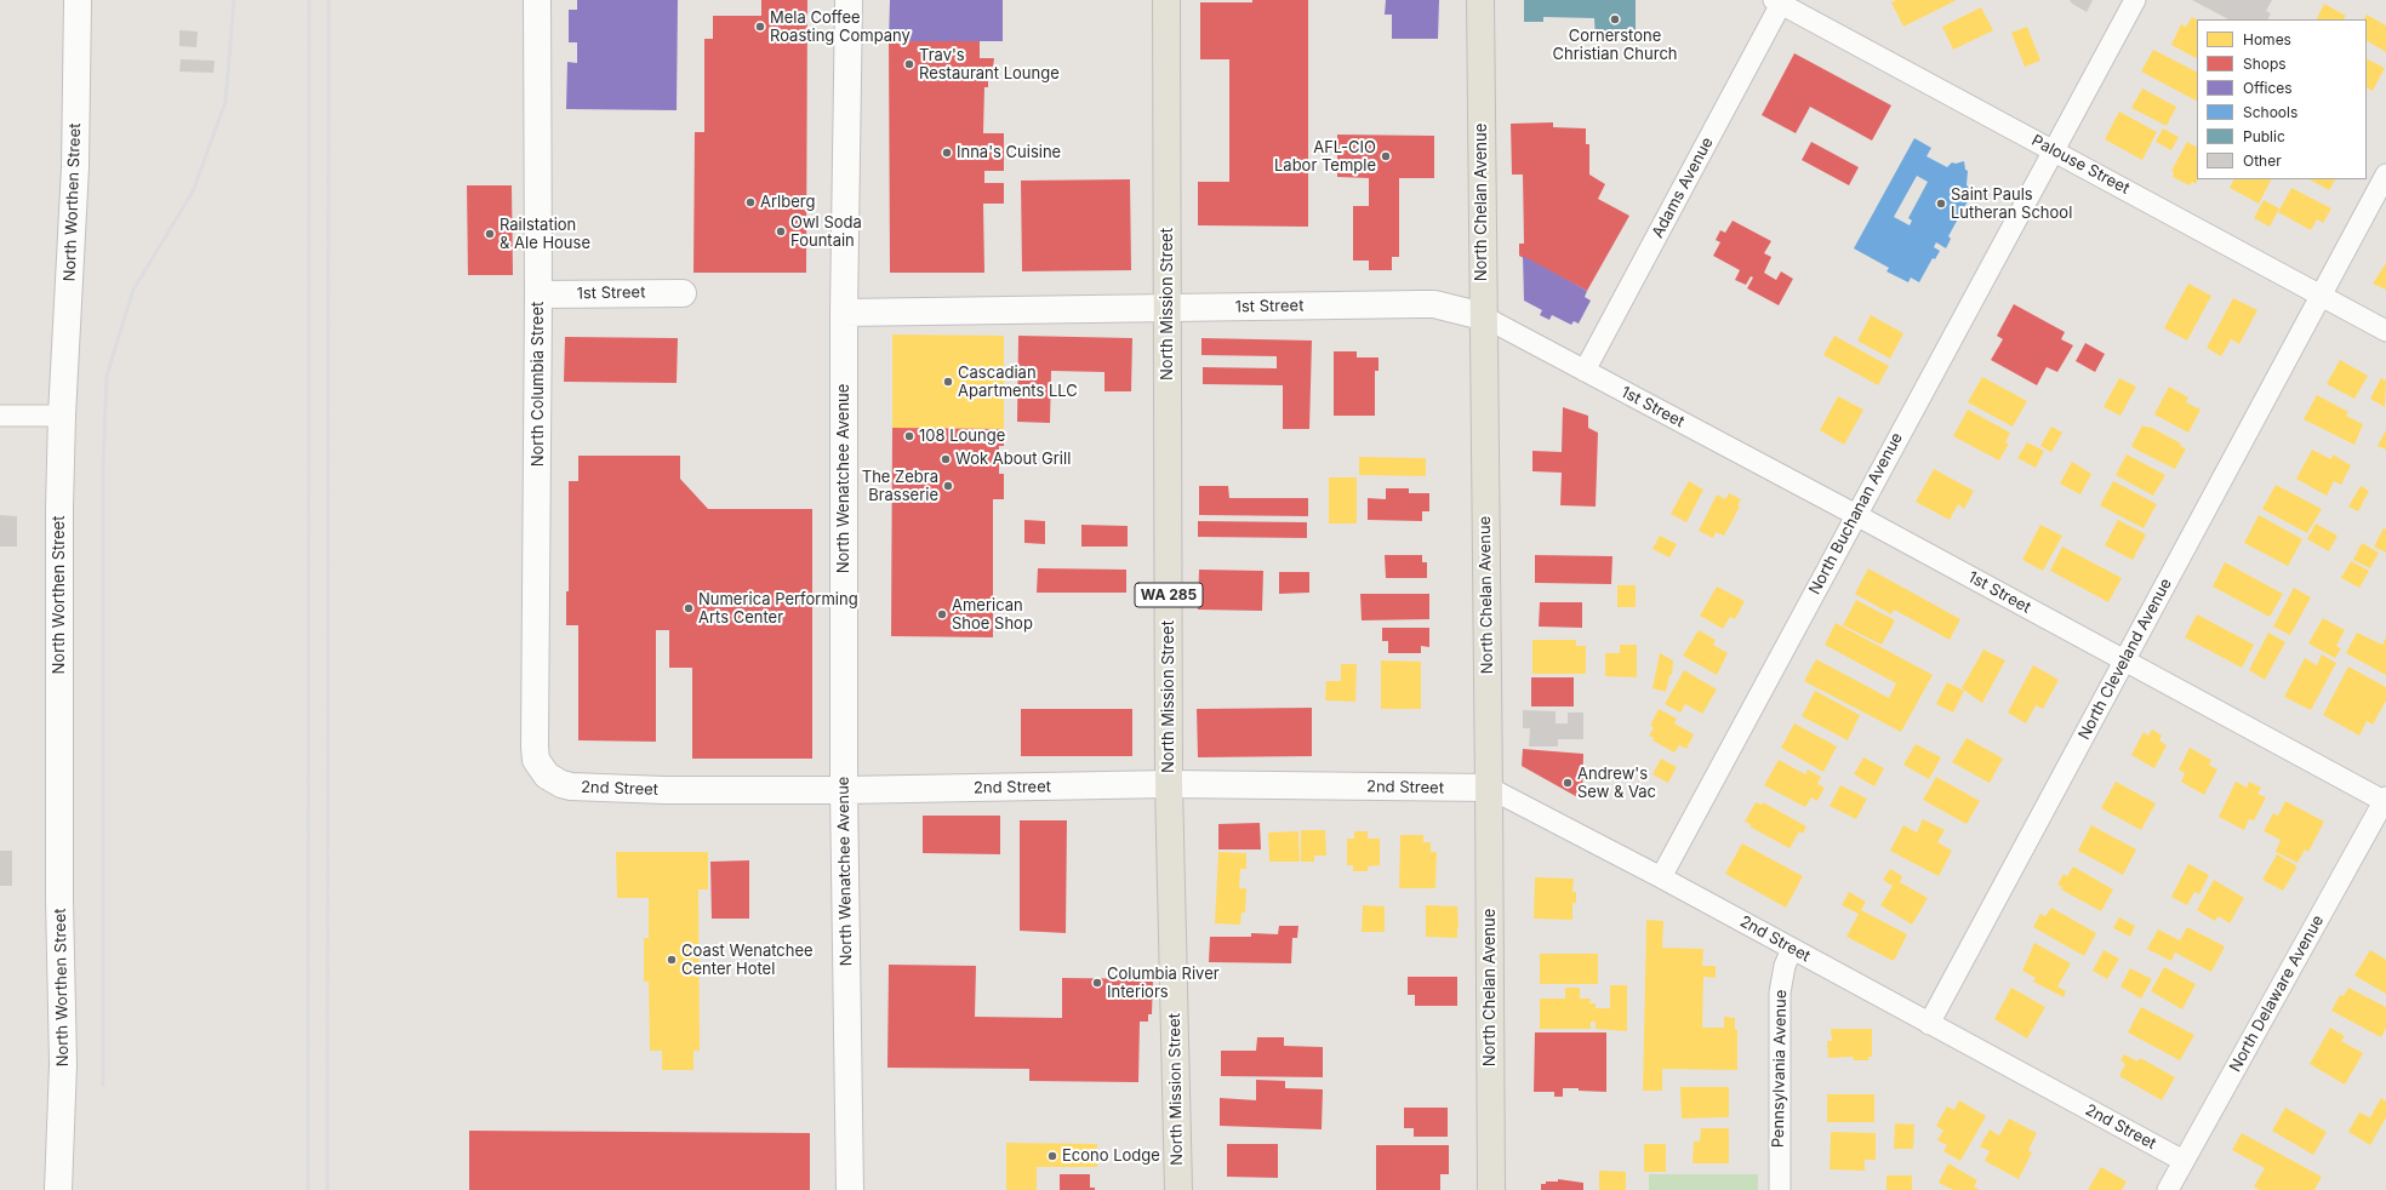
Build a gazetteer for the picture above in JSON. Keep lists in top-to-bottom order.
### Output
{
  "streets": {
    "main road": ["North Chelan Avenue", "North Mission Street", "WA 285"],
    "street": [
      "Palouse Street",
      "Adams Avenue",
      "North Worthen Street",
      "1st Street",
      "North Columbia Street",
      "North Wenatchee Avenue",
      "North Buchanan Avenue",
      "North Cleveland Avenue",
      "2nd Street",
      "North Delaware Avenue",
      "Pennsylvania Avenue"
    ]
  },
  "crossings": [
    ["Palouse Street", "Adams Avenue"],
    ["Palouse Street", "North Buchanan Avenue"],
    ["Palouse Street", "North Cleveland Avenue"],
    ["Adams Avenue", "1st Street"],
    ["North Chelan Avenue", "1st Street"],
    ["North Chelan Avenue", "2nd Street"],
    ["1st Street", "North Mission Street"],
    ["1st Street", "North Columbia Street"],
    ["1st Street", "North Wenatchee Avenue"],
    ["1st Street", "North Buchanan Avenue"],
    ["1st Street", "North Cleveland Avenue"],
    ["1st Street", "North Delaware Avenue"],
    ["North Mission Street", "2nd Street"],
    ["North Columbia Street", "2nd Street"],
    ["North Wenatchee Avenue", "2nd Street"],
    ["North Buchanan Avenue", "2nd Street"],
    ["North Cleveland Avenue", "2nd Street"],
    ["2nd Street", "North Delaware Avenue"],
    ["2nd Street", "Pennsylvania Avenue"]
  ],
  "places": [
    "Cornerstone Christian Church",
    "Mela Coffee Roasting Company",
    "Trav's Restaurant Lounge",
    "Inna's Cuisine",
    "AFL-CIO Labor Temple",
    "Arlberg",
    "Saint Pauls Lutheran School",
    "Owl Soda Fountain",
    "Railstation & Ale House",
    "Cascadian Apartments LLC",
    "108 Lounge",
    "Wok About Grill",
    "The Zebra Brasserie",
    "Numerica Performing Arts Center",
    "American Shoe Shop",
    "Andrew's Sew & Vac",
    "Coast Wenatchee Center Hotel",
    "Columbia River Interiors",
    "Econo Lodge"
  ],
  "legend": [
    "Homes",
    "Shops",
    "Offices",
    "Schools",
    "Public",
    "Other"
  ]
}
